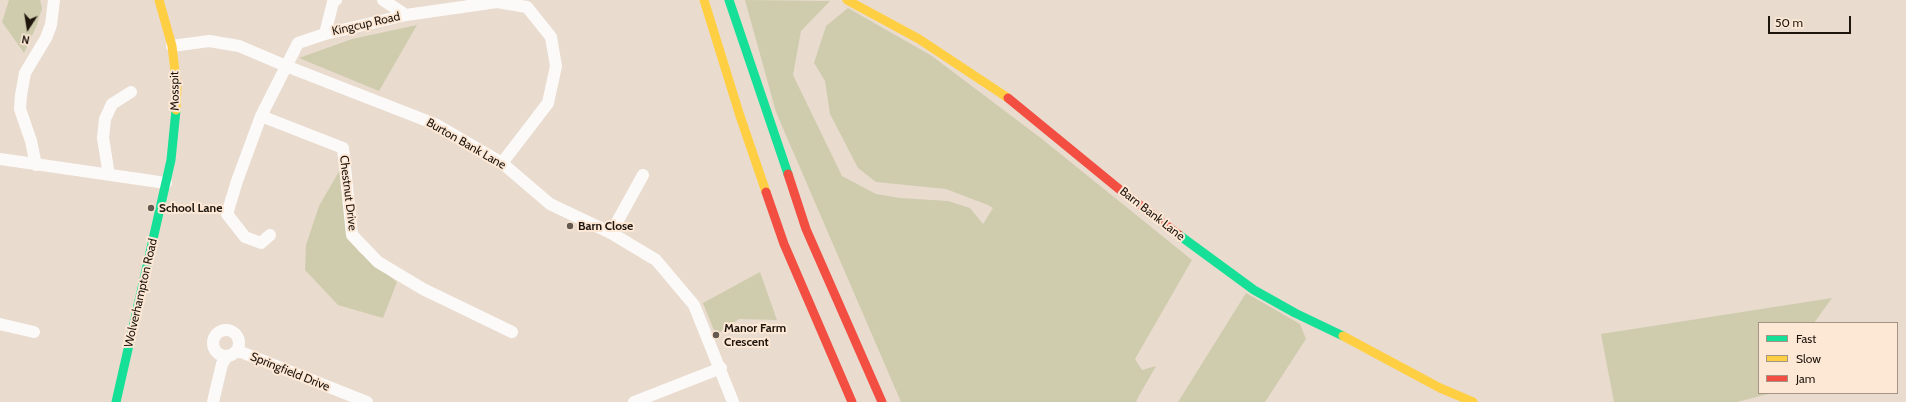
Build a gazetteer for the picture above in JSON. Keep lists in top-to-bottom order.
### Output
{
  "streets": {
    "main road": ["Mosspit", "Barn Bank Lane", "Wolverhampton Road"],
    "street": [
      "Kingcup Road",
      "Burton Bank Lane",
      "Chestnut Drive",
      "Springfield Drive"
    ]
  },
  "crossings": [
    ["Kingcup Road", "Burton Bank Lane"],
    ["Kingcup Road", "Chestnut Drive"],
    ["Mosspit", "Burton Bank Lane"],
    ["Mosspit", "Wolverhampton Road"]
  ],
  "places": ["School Lane", "Barn Close", "Manor Farm Crescent"],
  "legend": ["Fast", "Slow", "Jam"],
  "scale_bar": "50 m",
  "north": "bottom"
}
